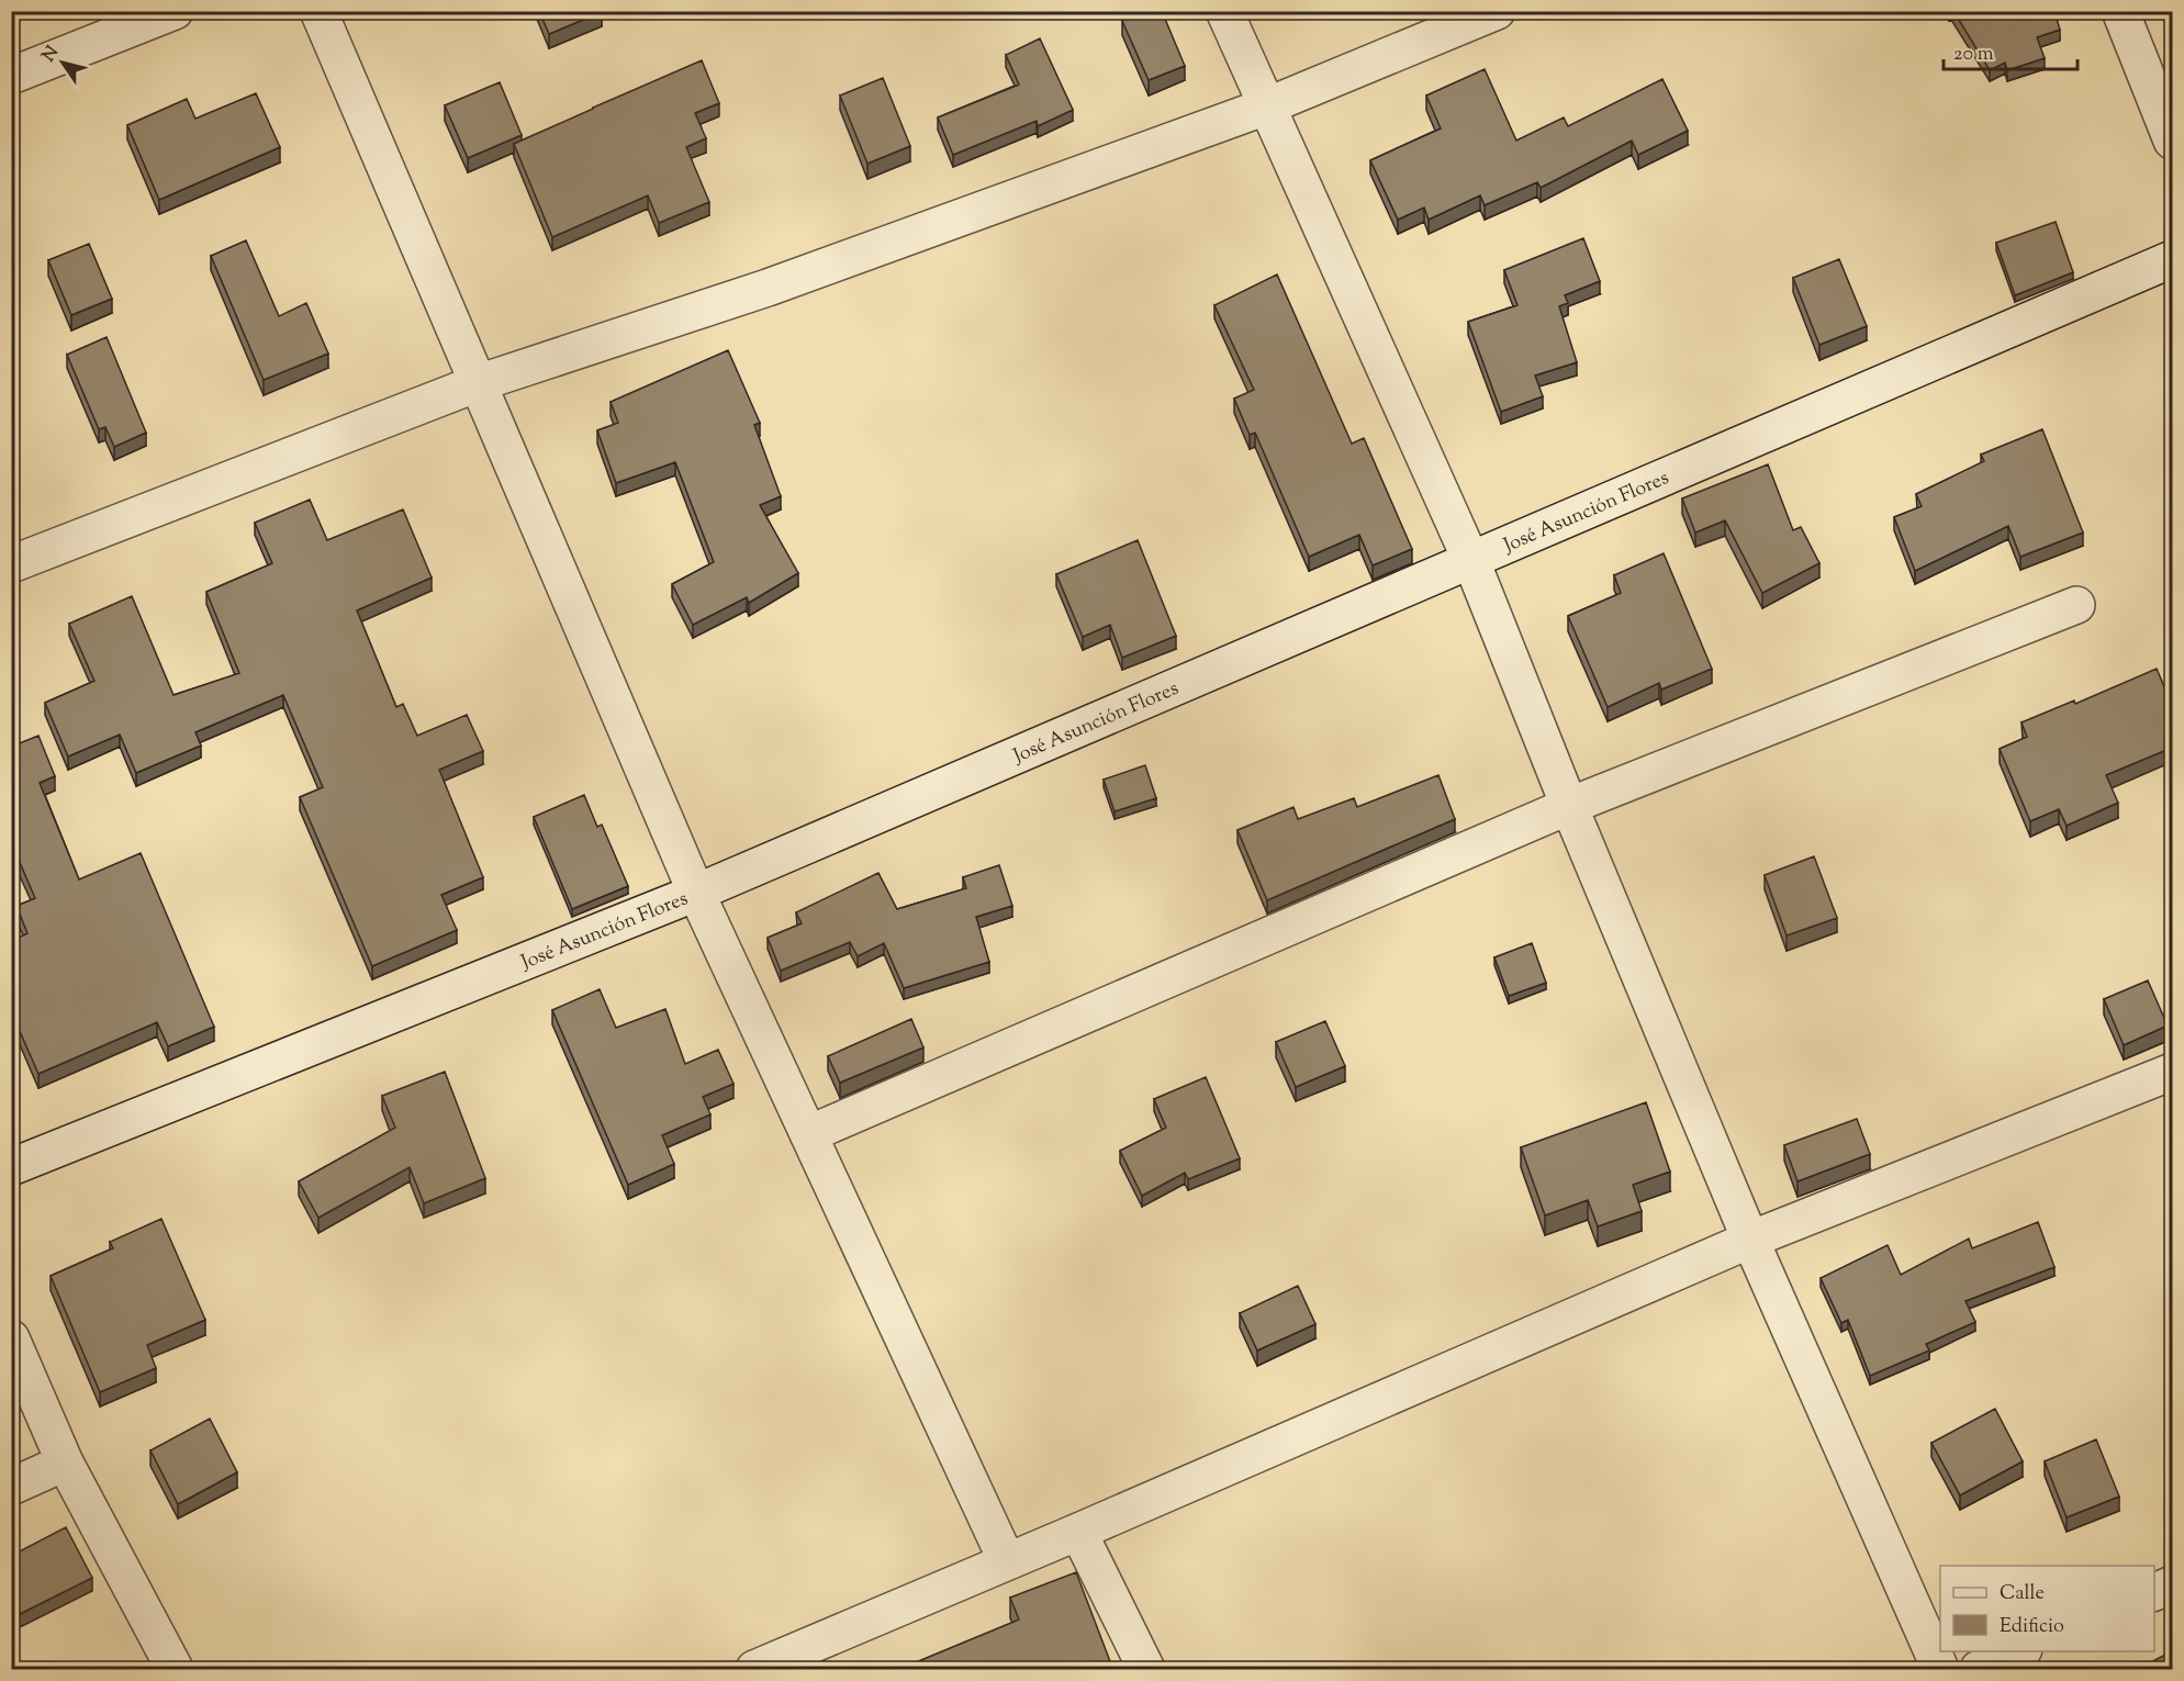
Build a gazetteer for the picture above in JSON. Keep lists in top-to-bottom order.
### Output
{
  "streets": {
    "street": ["José Asunción Flores"]
  },
  "legend": ["Calle", "Edificio"],
  "scale_bar": "20 m",
  "north": "top left"
}
